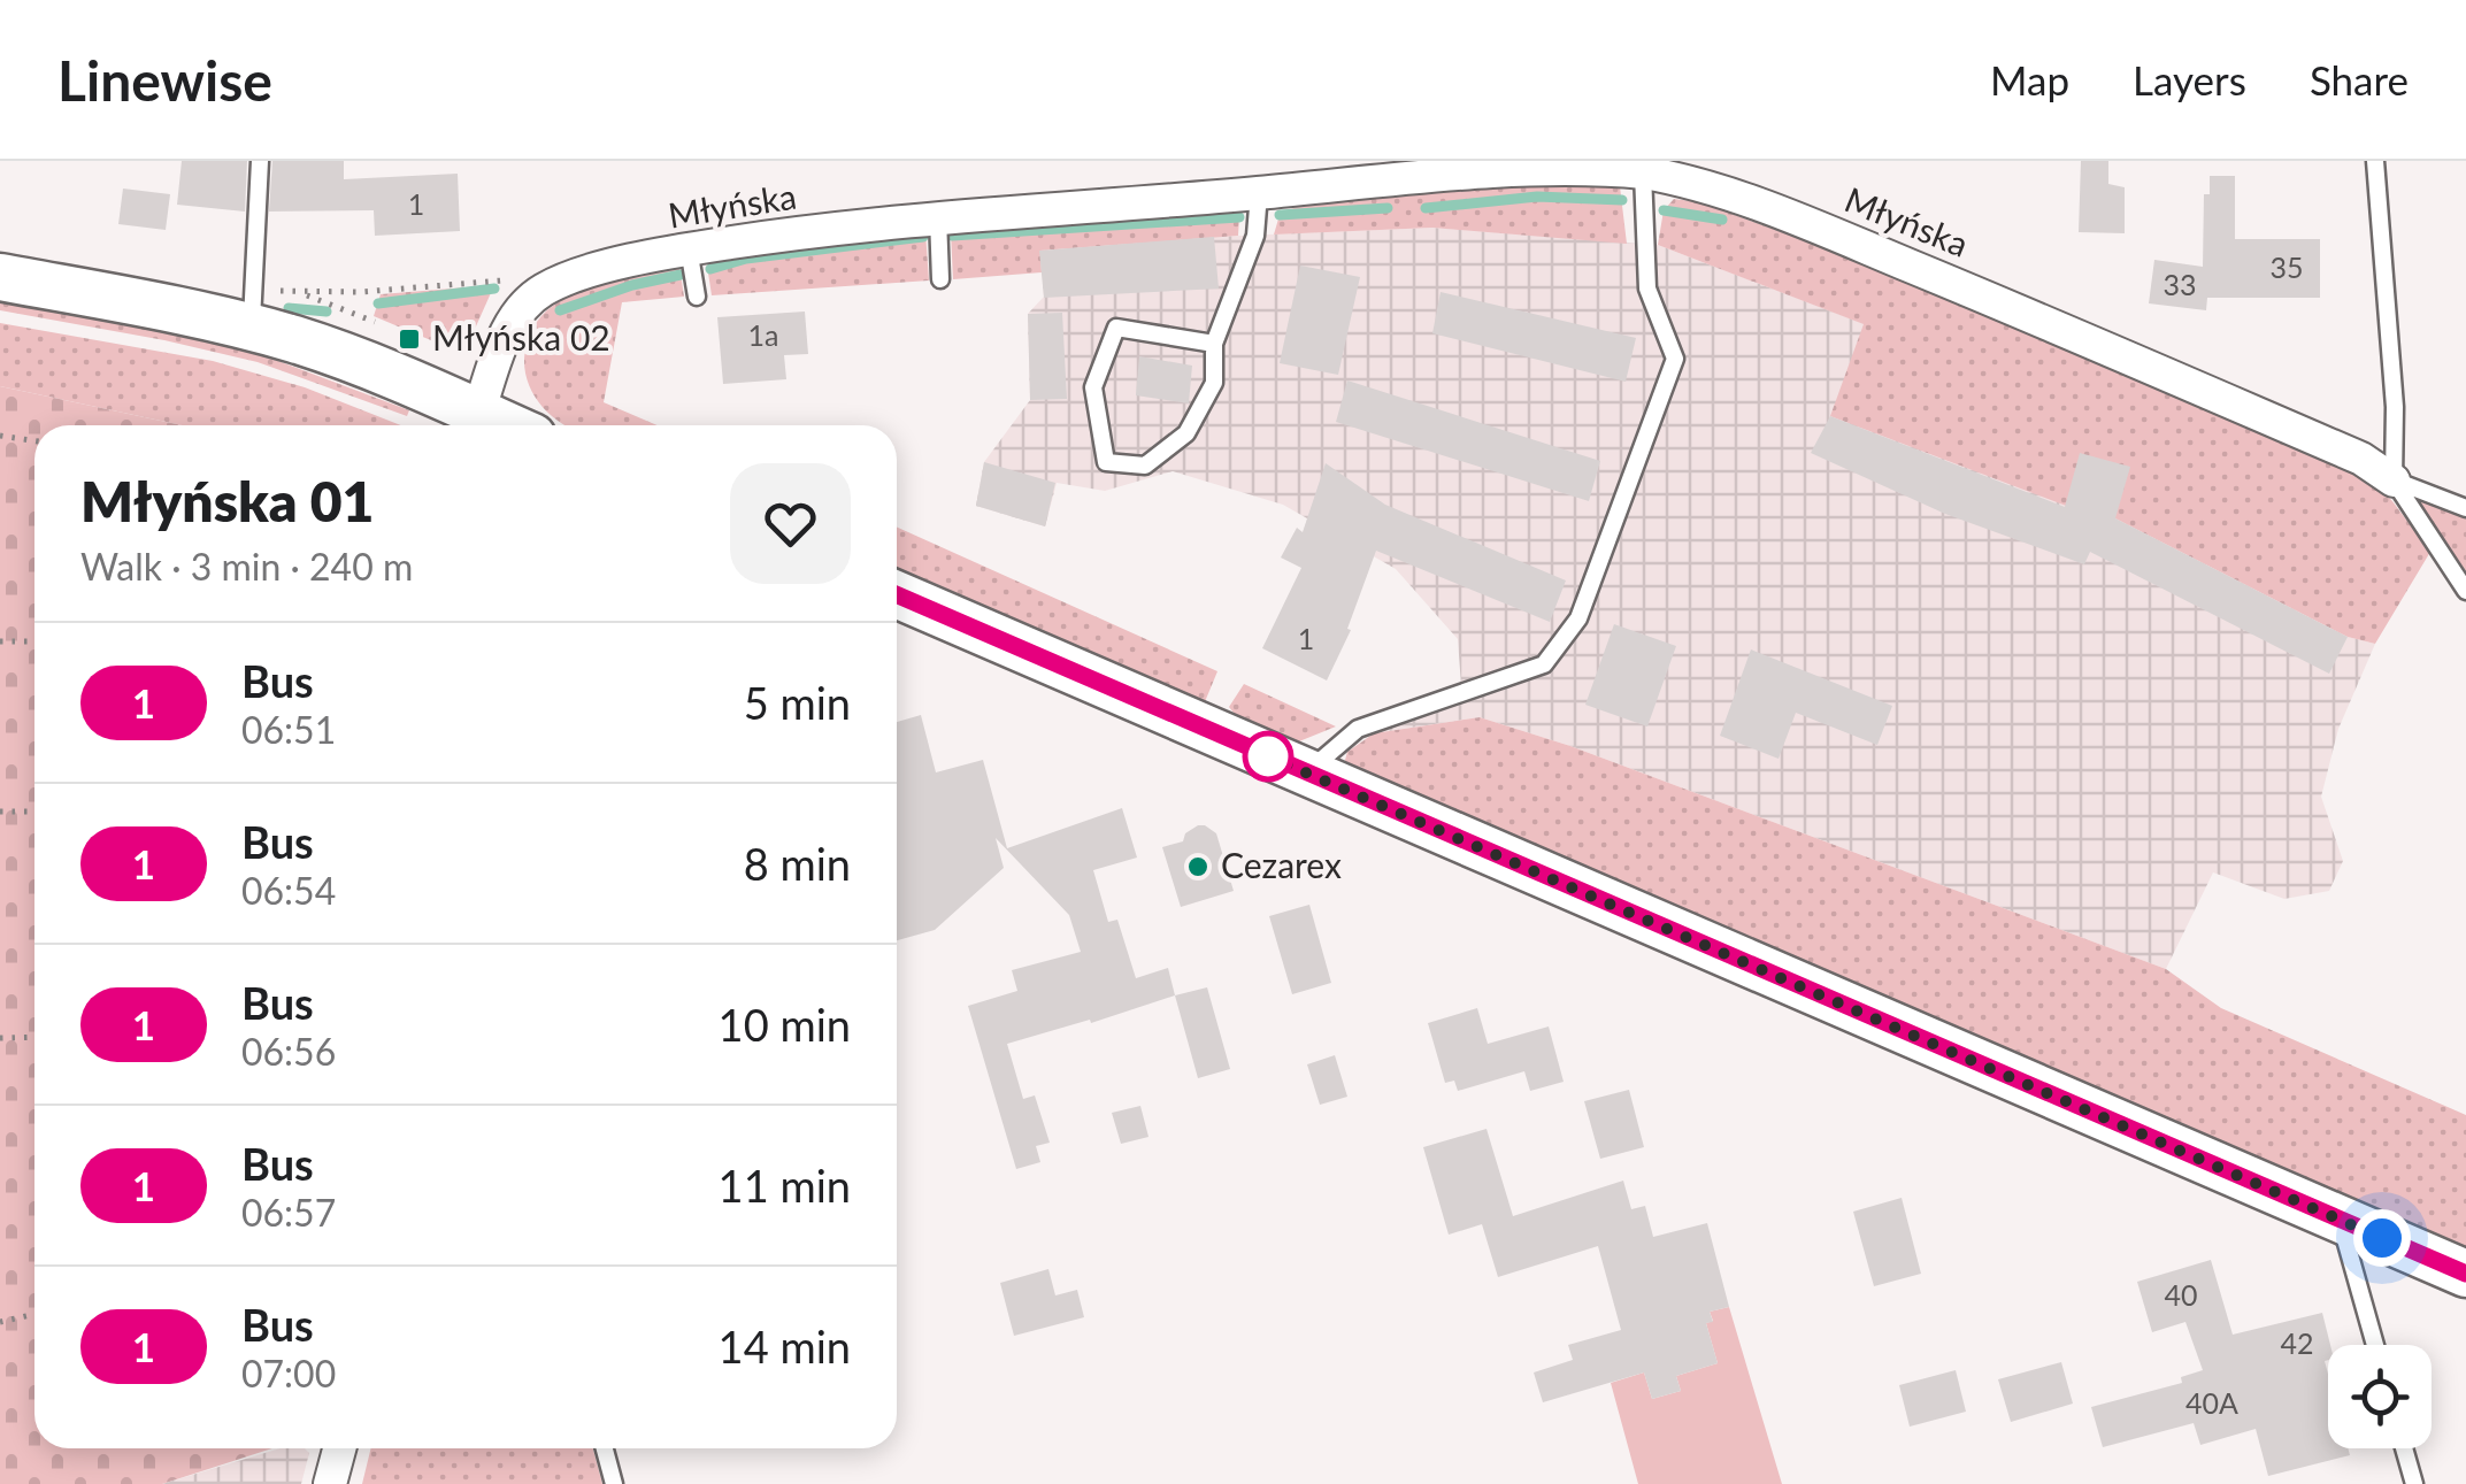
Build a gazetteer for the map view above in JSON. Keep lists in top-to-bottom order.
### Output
{
  "streets": {
    "street": ["Młyńska"]
  },
  "places": {
    "transit": ["Młyńska 02"],
    "other": ["Cezarex"]
  },
  "lines": ["bus line 1"],
  "house_numbers": [
    "1",
    "35",
    "33",
    "1a",
    "1",
    "40",
    "42",
    "40A"
  ],
  "page": {
    "header": "Linewise",
    "nav": ["Map", "Layers", "Share"],
    "heading": ["Młyńska 01", "Walk · 3 min · 240 m"],
    "list": [
      {
        "mark": "1",
        "name": "Bus",
        "note": "06:51",
        "value": "5 min"
      },
      {
        "mark": "1",
        "name": "Bus",
        "note": "06:54",
        "value": "8 min"
      },
      {
        "mark": "1",
        "name": "Bus",
        "note": "06:56",
        "value": "10 min"
      },
      {
        "mark": "1",
        "name": "Bus",
        "note": "06:57",
        "value": "11 min"
      },
      {
        "mark": "1",
        "name": "Bus",
        "note": "07:00",
        "value": "14 min"
      }
    ]
  }
}
